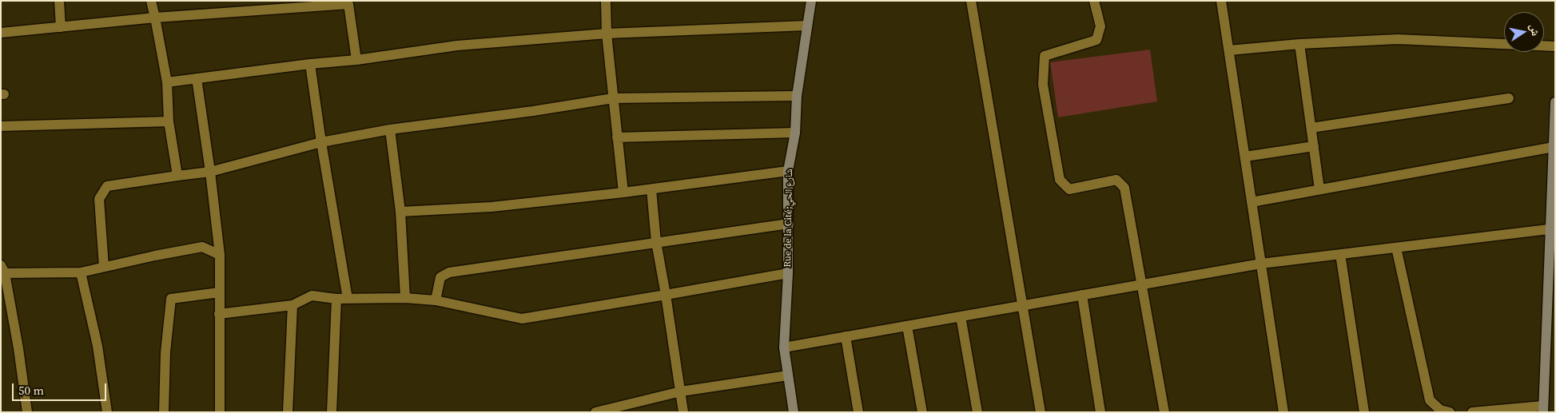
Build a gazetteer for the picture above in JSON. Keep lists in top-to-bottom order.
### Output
{
  "streets": {
    "street": ["Rue de la Cité;شارع الحي"]
  },
  "scale_bar": "50 m",
  "north": "right"
}
